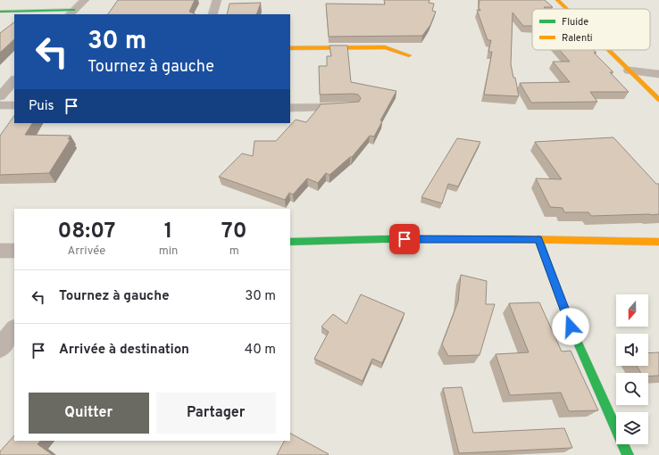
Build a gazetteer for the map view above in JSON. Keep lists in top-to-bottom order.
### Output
{
  "legend": ["Fluide", "Ralenti"],
  "north": "bottom",
  "page": {
    "turn": ["30 m", "Tournez à gauche"],
    "then": "Puis",
    "eta": [
      "08:07",
      "Arrivée",
      "1",
      "min",
      "70",
      "m"
    ],
    "list": [
      {
        "name": "Tournez à gauche",
        "value": "30 m"
      },
      {
        "name": "Arrivée à destination",
        "value": "40 m"
      }
    ],
    "buttons": ["Quitter", "Partager"]
  }
}
